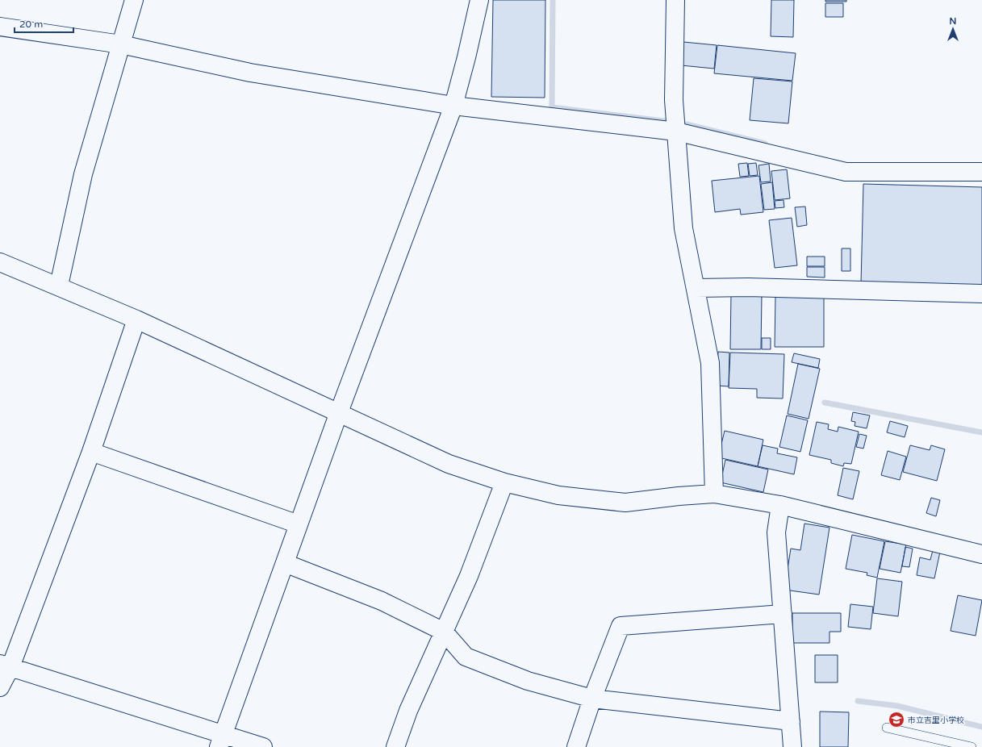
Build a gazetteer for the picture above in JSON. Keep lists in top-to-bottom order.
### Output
{
  "places": {
    "school or university": ["市立吉里小学校"]
  },
  "scale_bar": "20 m",
  "north": "top"
}
